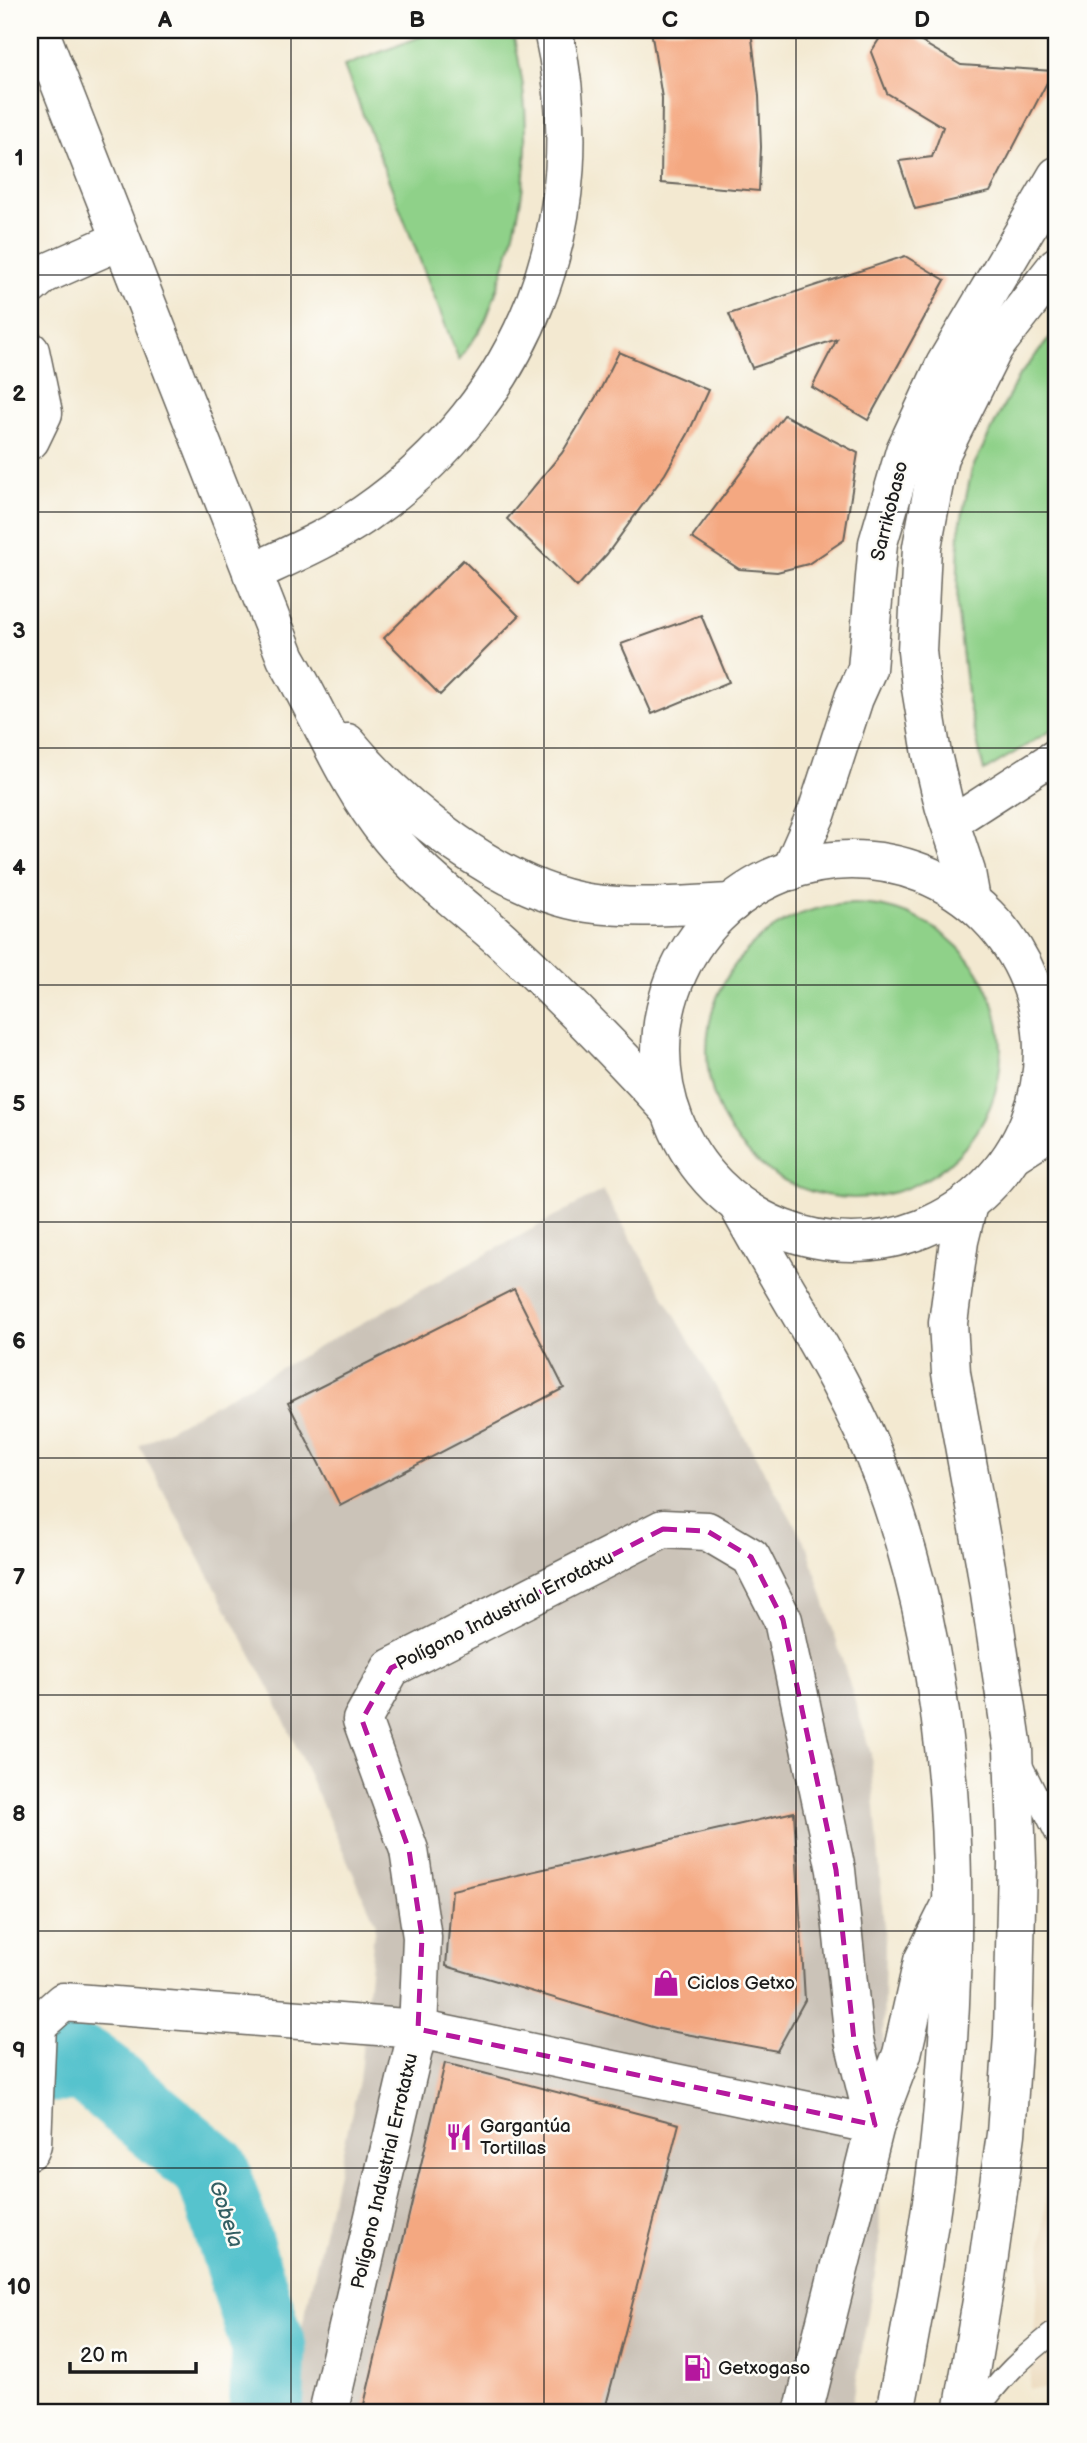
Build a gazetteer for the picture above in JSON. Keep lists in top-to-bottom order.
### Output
{
  "streets": {
    "street": ["Sarrikobaso", "Polígono Industrial Errotatxu"]
  },
  "water": ["Gobela"],
  "places": {
    "shop": ["Ciclos Getxo"],
    "restaurant": ["Gargantúa Tortillas"],
    "fuel station": ["Getxogaso"]
  },
  "scale_bar": "20 m",
  "grid": {
    "columns": [
      "A",
      "B",
      "C",
      "D"
    ],
    "rows": [
      "1",
      "2",
      "3",
      "4",
      "5",
      "6",
      "7",
      "8",
      "9",
      "10"
    ]
  }
}
